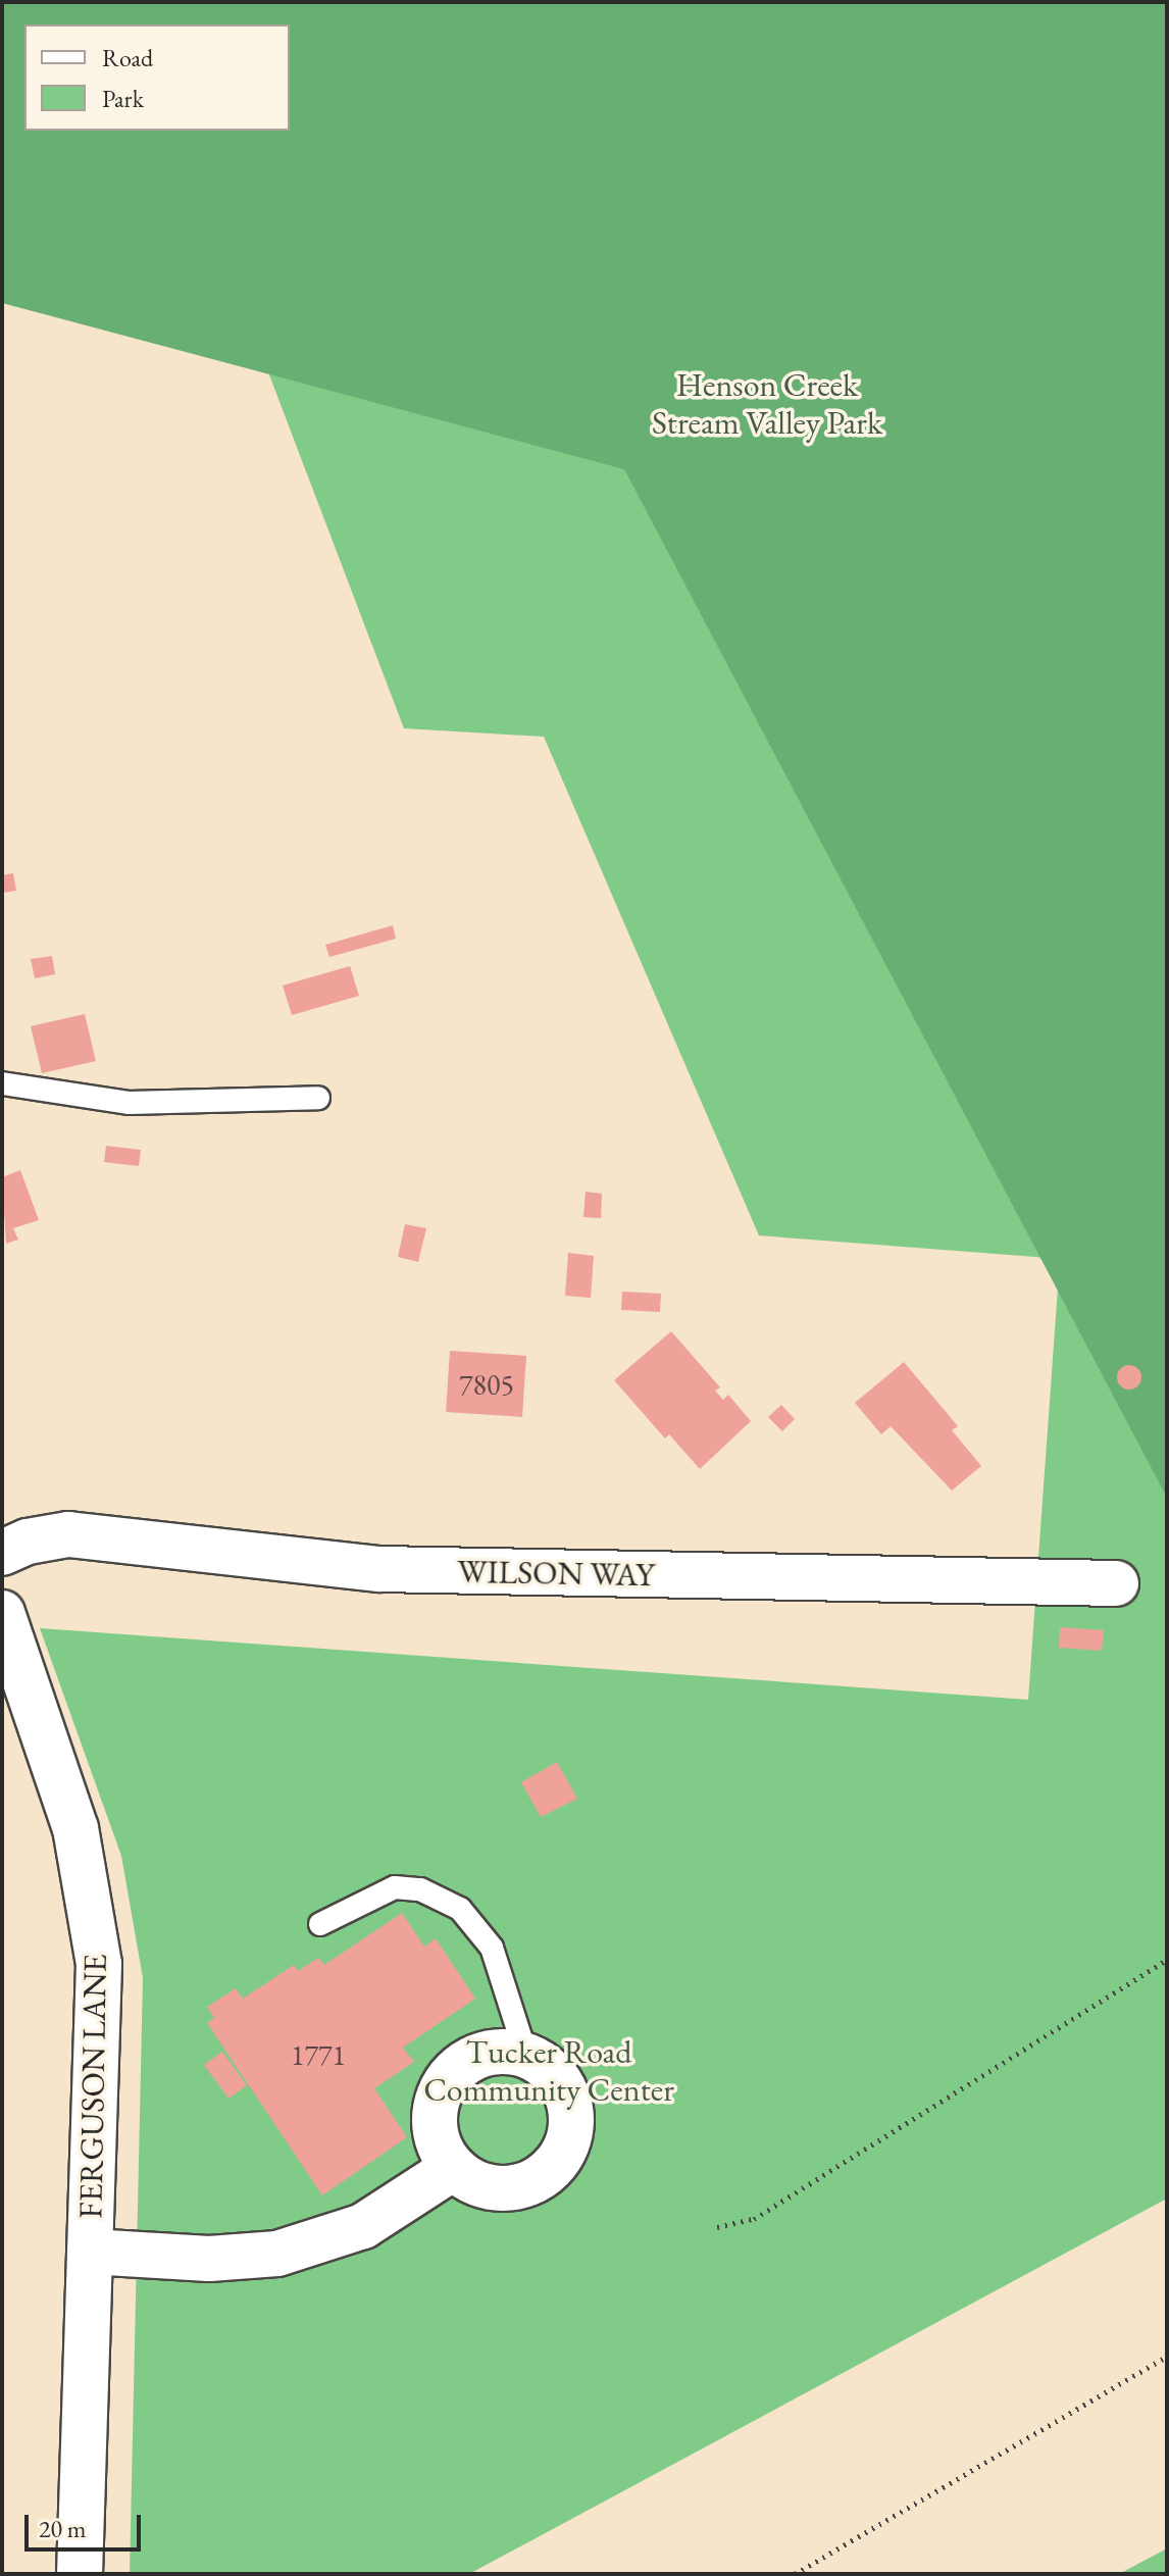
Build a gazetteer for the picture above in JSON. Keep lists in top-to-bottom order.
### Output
{
  "streets": {
    "street": ["WILSON WAY", "FERGUSON LANE"]
  },
  "parks": ["Henson Creek Stream Valley Park", "Tucker Road Community Center"],
  "house_numbers": ["7805", "1771"],
  "legend": ["Road", "Park"],
  "scale_bar": "20 m"
}
